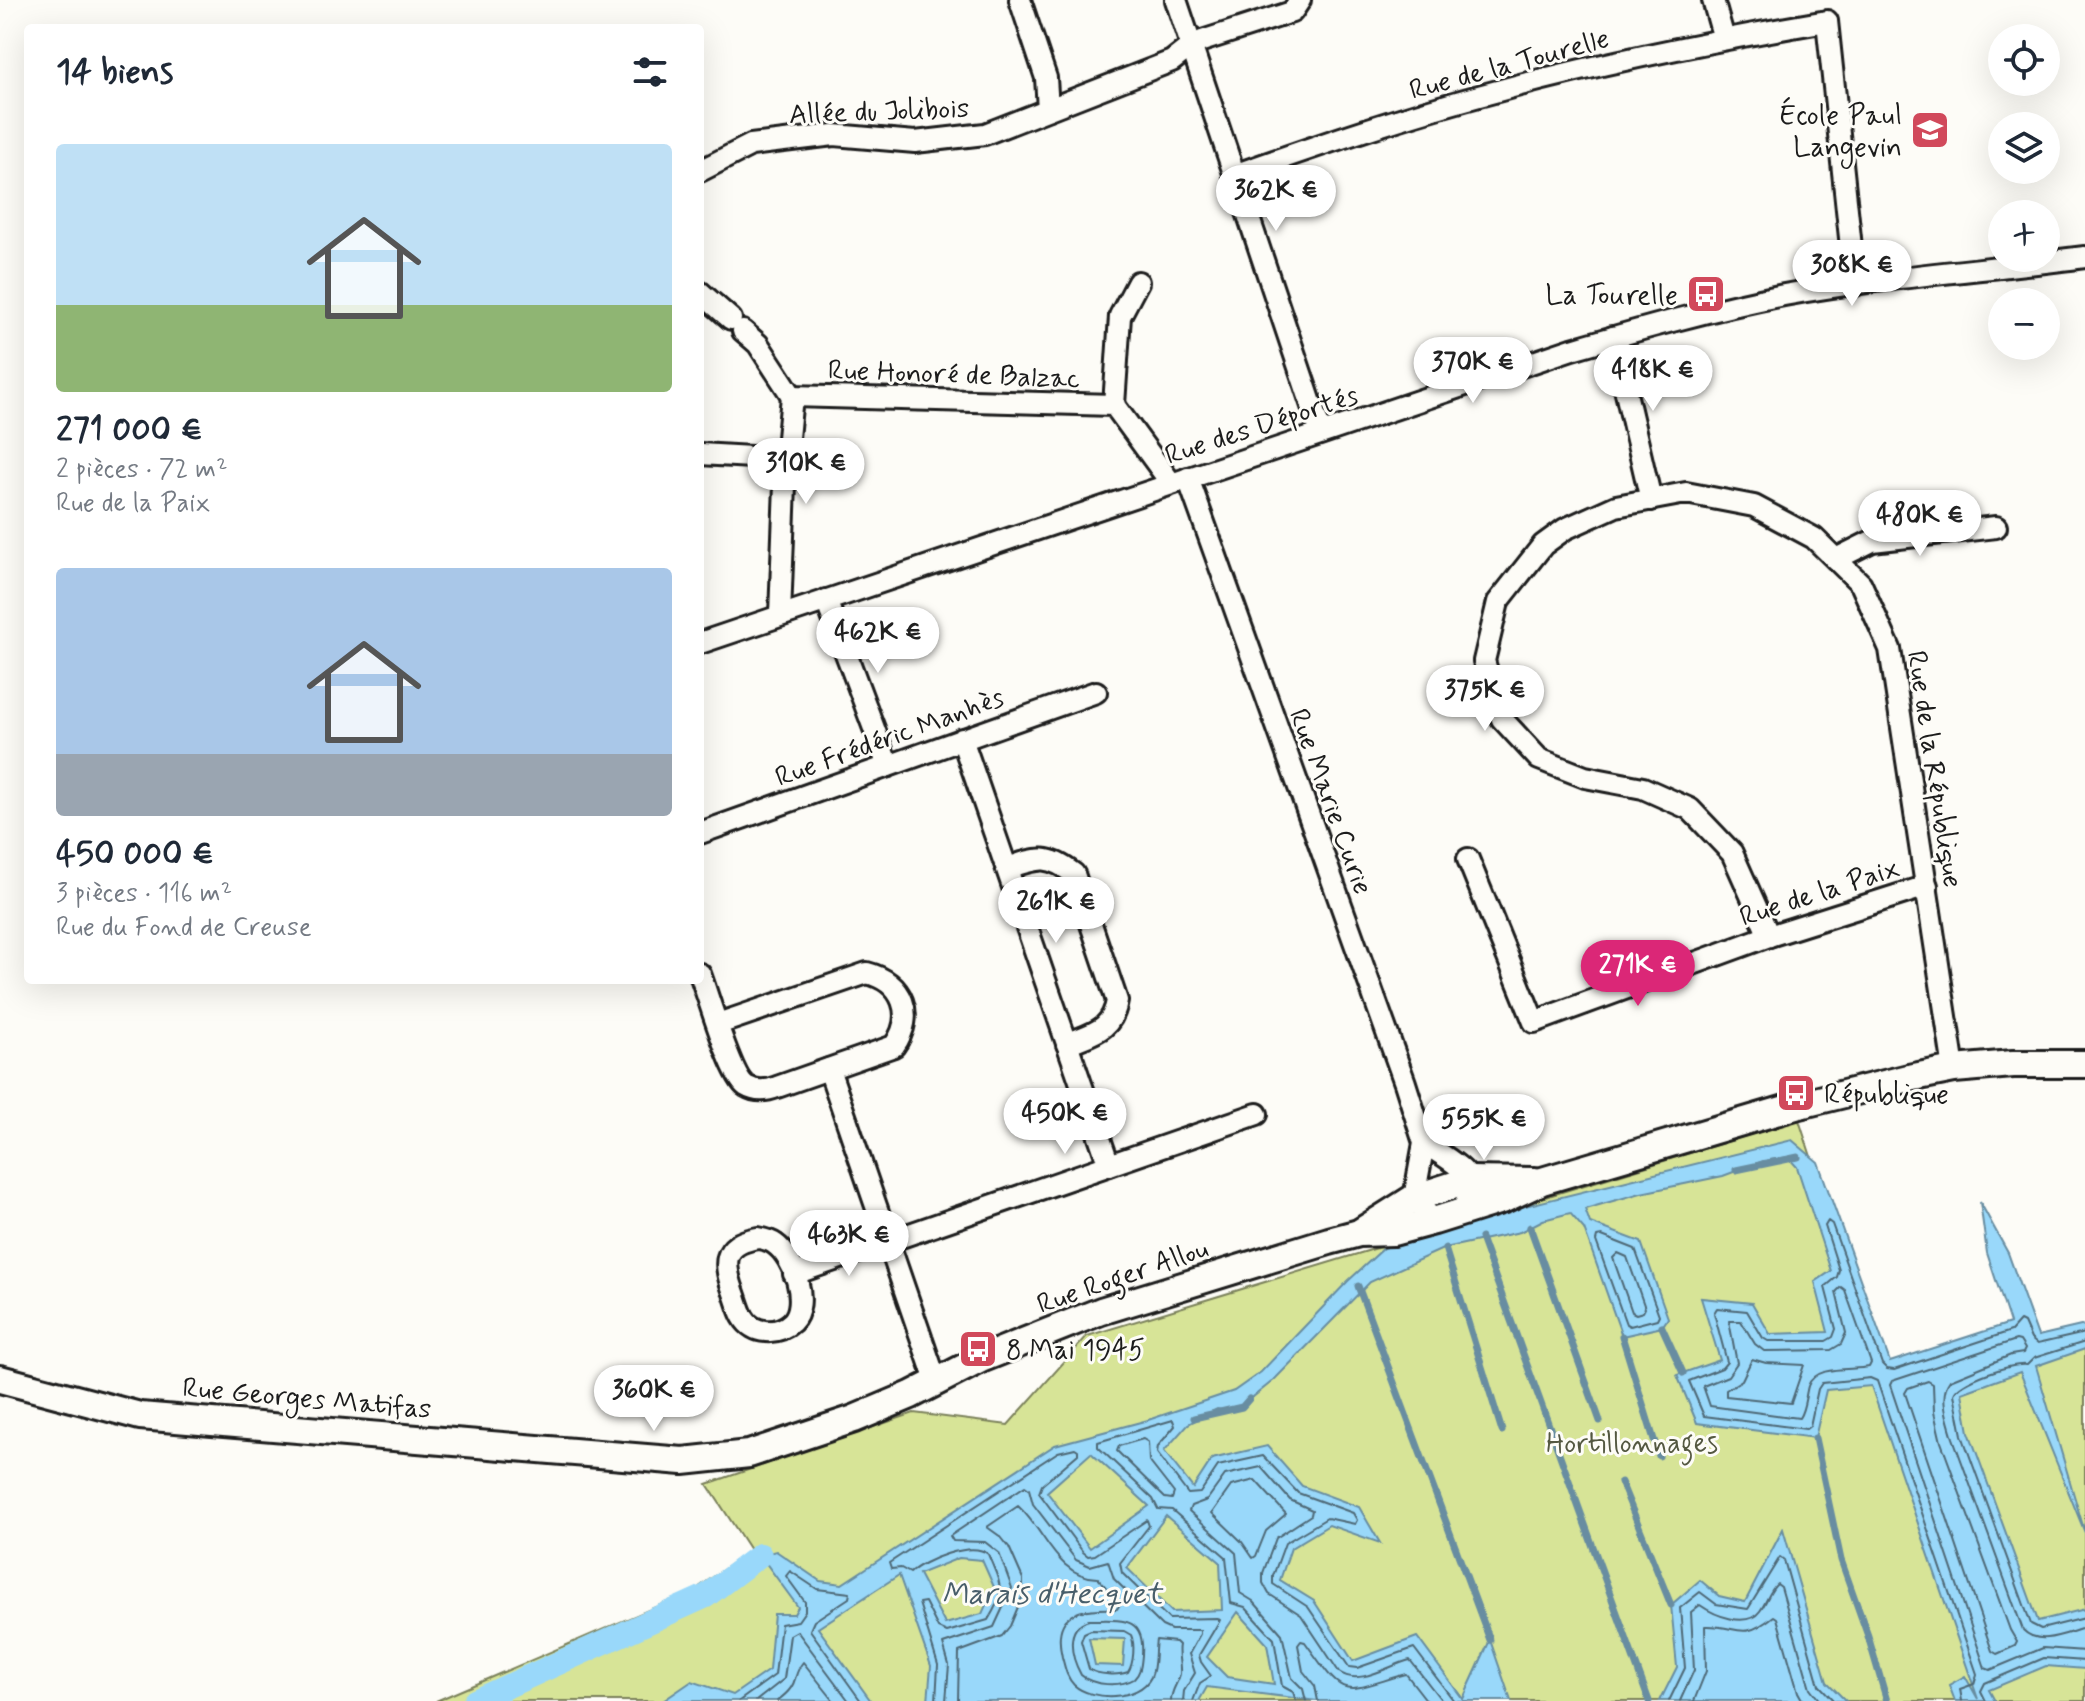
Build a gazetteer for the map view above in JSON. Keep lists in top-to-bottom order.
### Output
{
  "streets": {
    "street": [
      "Rue de la Tourelle",
      "Allée du Jolibois",
      "Rue Honoré de Balzac",
      "Rue des Déportés",
      "Rue Frédéric Manhès",
      "Rue de la République",
      "Rue Marie Curie",
      "Rue de la Paix",
      "Rue Roger Allou",
      "Rue Georges Matifas"
    ]
  },
  "crossings": [
    ["Rue de la Tourelle", "Rue des Déportés"],
    ["Rue Honoré de Balzac", "Rue des Déportés"],
    ["Rue Honoré de Balzac", "Rue Marie Curie"],
    ["Rue des Déportés", "Rue Marie Curie"],
    ["Rue de la République", "Rue de la Paix"],
    ["Rue de la République", "Rue Roger Allou"],
    ["Rue Roger Allou", "Rue Georges Matifas"]
  ],
  "water": ["Marais d'Hecquet"],
  "parks": ["Hortillonnages"],
  "places": {
    "school or university": ["École Paul Langevin"],
    "bus stop": ["La Tourelle", "République", "8 Mai 1945"]
  },
  "page": {
    "map_buttons": ["+", "−"],
    "heading": "14 biens",
    "list": [
      {
        "name": "271 000 €",
        "note": "2 pièces · 72 m² · Rue de la Paix"
      },
      {
        "name": "450 000 €",
        "note": "3 pièces · 116 m² · Rue du Fond de Creuse"
      }
    ],
    "price": [
      "362K €",
      "308K €",
      "370K €",
      "418K €",
      "310K €",
      "480K €",
      "462K €",
      "375K €",
      "261K €",
      "271K €",
      "450K €",
      "555K €",
      "463K €",
      "360K €"
    ]
  }
}
